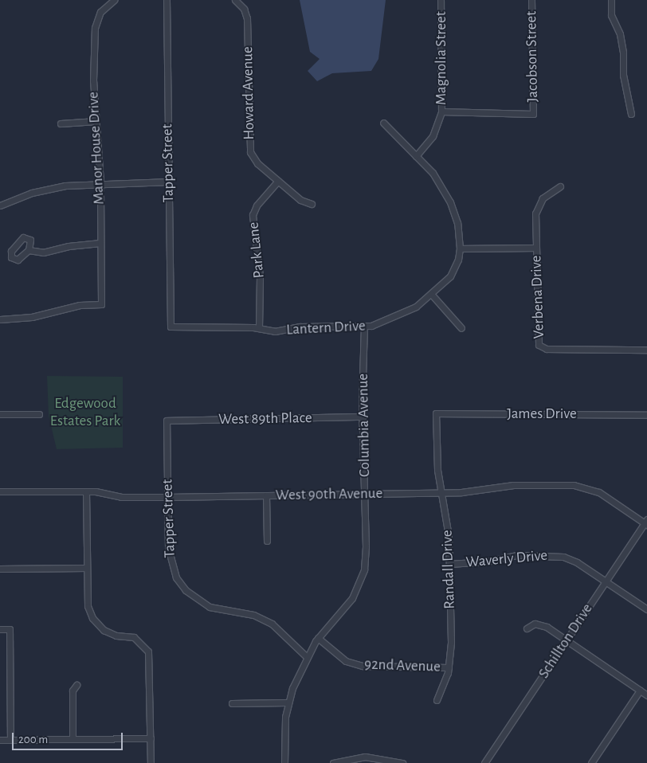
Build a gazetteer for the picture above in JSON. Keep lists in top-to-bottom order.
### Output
{
  "streets": {
    "street": [
      "Jacobson Street",
      "Magnolia Street",
      "Howard Avenue",
      "Manor House Drive",
      "Tapper Street",
      "Park Lane",
      "Verbena Drive",
      "Lantern Drive",
      "James Drive",
      "West 89th Place",
      "Columbia Avenue",
      "West 90th Avenue",
      "Waverly Drive",
      "Randall Drive",
      "Schillton Drive",
      "92nd Avenue"
    ]
  },
  "crossings": [
    ["Jacobson Street", "Magnolia Street"],
    ["Magnolia Street", "Lantern Drive"],
    ["Howard Avenue", "Park Lane"],
    ["Tapper Street", "Lantern Drive"],
    ["Tapper Street", "West 89th Place"],
    ["Tapper Street", "Columbia Avenue"],
    ["Tapper Street", "West 90th Avenue"],
    ["Park Lane", "Lantern Drive"],
    ["Lantern Drive", "Columbia Avenue"],
    ["James Drive", "Randall Drive"],
    ["West 89th Place", "Columbia Avenue"],
    ["Columbia Avenue", "West 90th Avenue"],
    ["Columbia Avenue", "92nd Avenue"],
    ["West 90th Avenue", "Randall Drive"],
    ["West 90th Avenue", "Schillton Drive"],
    ["Waverly Drive", "Randall Drive"],
    ["Waverly Drive", "Schillton Drive"],
    ["Randall Drive", "92nd Avenue"]
  ],
  "parks": ["Edgewood Estates Park"],
  "scale_bar": "200 m"
}
